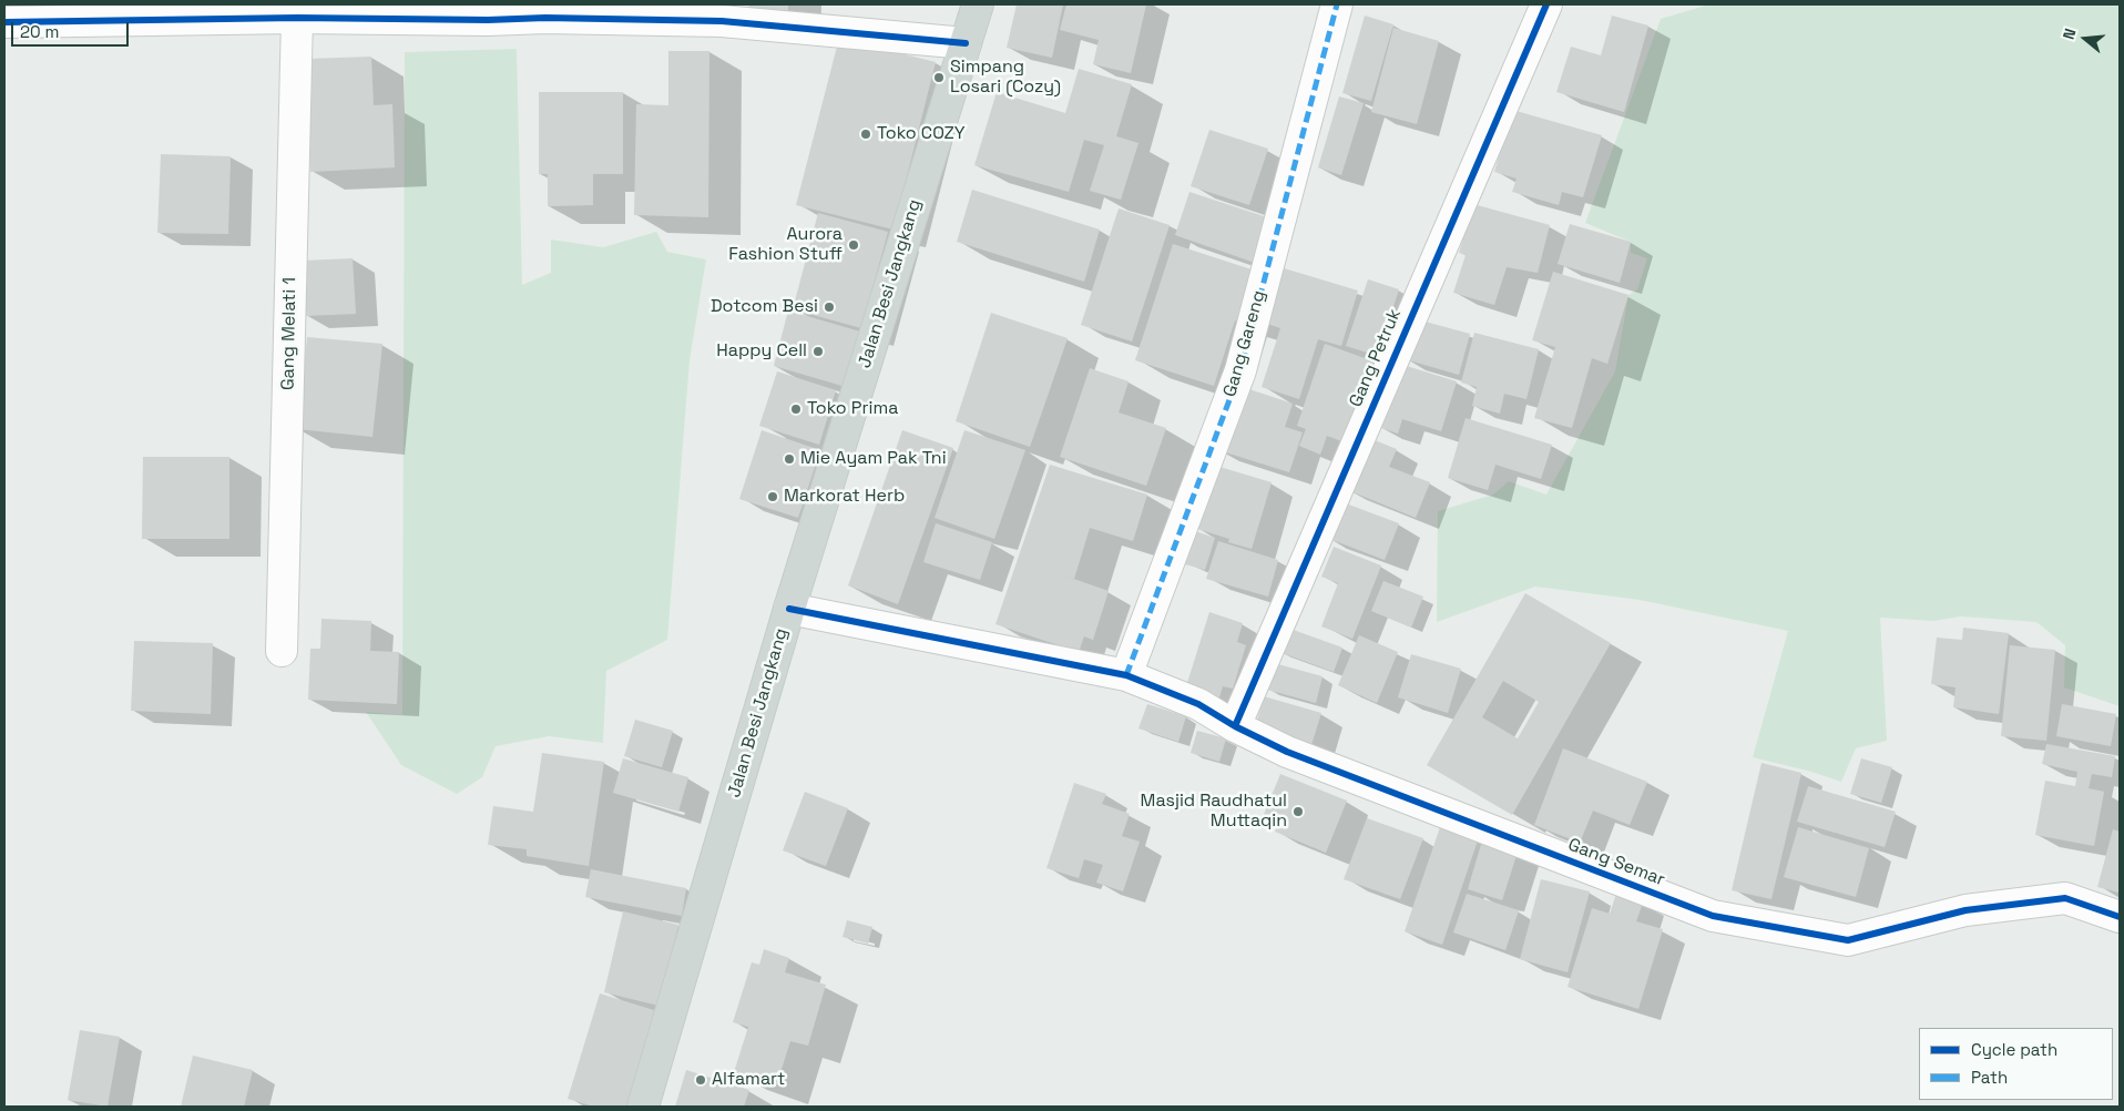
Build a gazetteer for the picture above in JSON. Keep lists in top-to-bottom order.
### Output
{
  "streets": {
    "main road": ["Jalan Besi Jangkang"],
    "street": [
      "Gang Melati 1",
      "Gang Gareng",
      "Gang Petruk",
      "Gang Semar"
    ]
  },
  "crossings": [
    ["Jalan Besi Jangkang", "Gang Semar"],
    ["Gang Gareng", "Gang Semar"],
    ["Gang Petruk", "Gang Semar"]
  ],
  "places": [
    "Simpang Losari (Cozy)",
    "Toko COZY",
    "Aurora Fashion Stuff",
    "Dotcom Besi",
    "Happy Cell",
    "Toko Prima",
    "Mie Ayam Pak Tni",
    "Markorat Herb",
    "Masjid Raudhatul Muttaqin",
    "Alfamart"
  ],
  "legend": ["Cycle path", "Path"],
  "scale_bar": "20 m",
  "north": "left"
}
